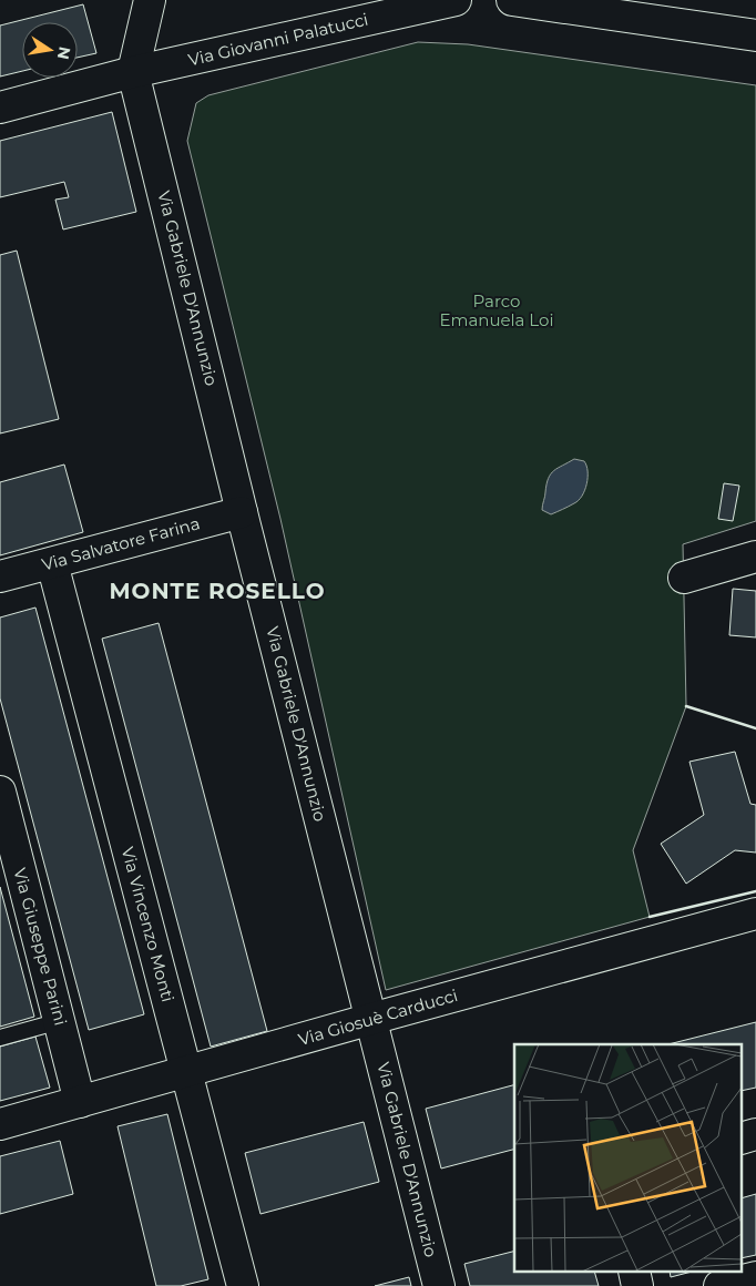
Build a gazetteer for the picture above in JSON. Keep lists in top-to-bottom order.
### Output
{
  "streets": {
    "street": [
      "Via Giovanni Palatucci",
      "Via Gabriele D'Annunzio",
      "Via Salvatore Farina",
      "Via Vincenzo Monti",
      "Via Giuseppe Parini",
      "Via Giosuè Carducci"
    ]
  },
  "crossings": [
    ["Via Giovanni Palatucci", "Via Gabriele D'Annunzio"],
    ["Via Gabriele D'Annunzio", "Via Salvatore Farina"],
    ["Via Gabriele D'Annunzio", "Via Giosuè Carducci"],
    ["Via Salvatore Farina", "Via Vincenzo Monti"],
    ["Via Vincenzo Monti", "Via Giosuè Carducci"],
    ["Via Giuseppe Parini", "Via Giosuè Carducci"]
  ],
  "districts": ["MONTE ROSELLO"],
  "parks": ["Parco Emanuela Loi"],
  "north": "right"
}
